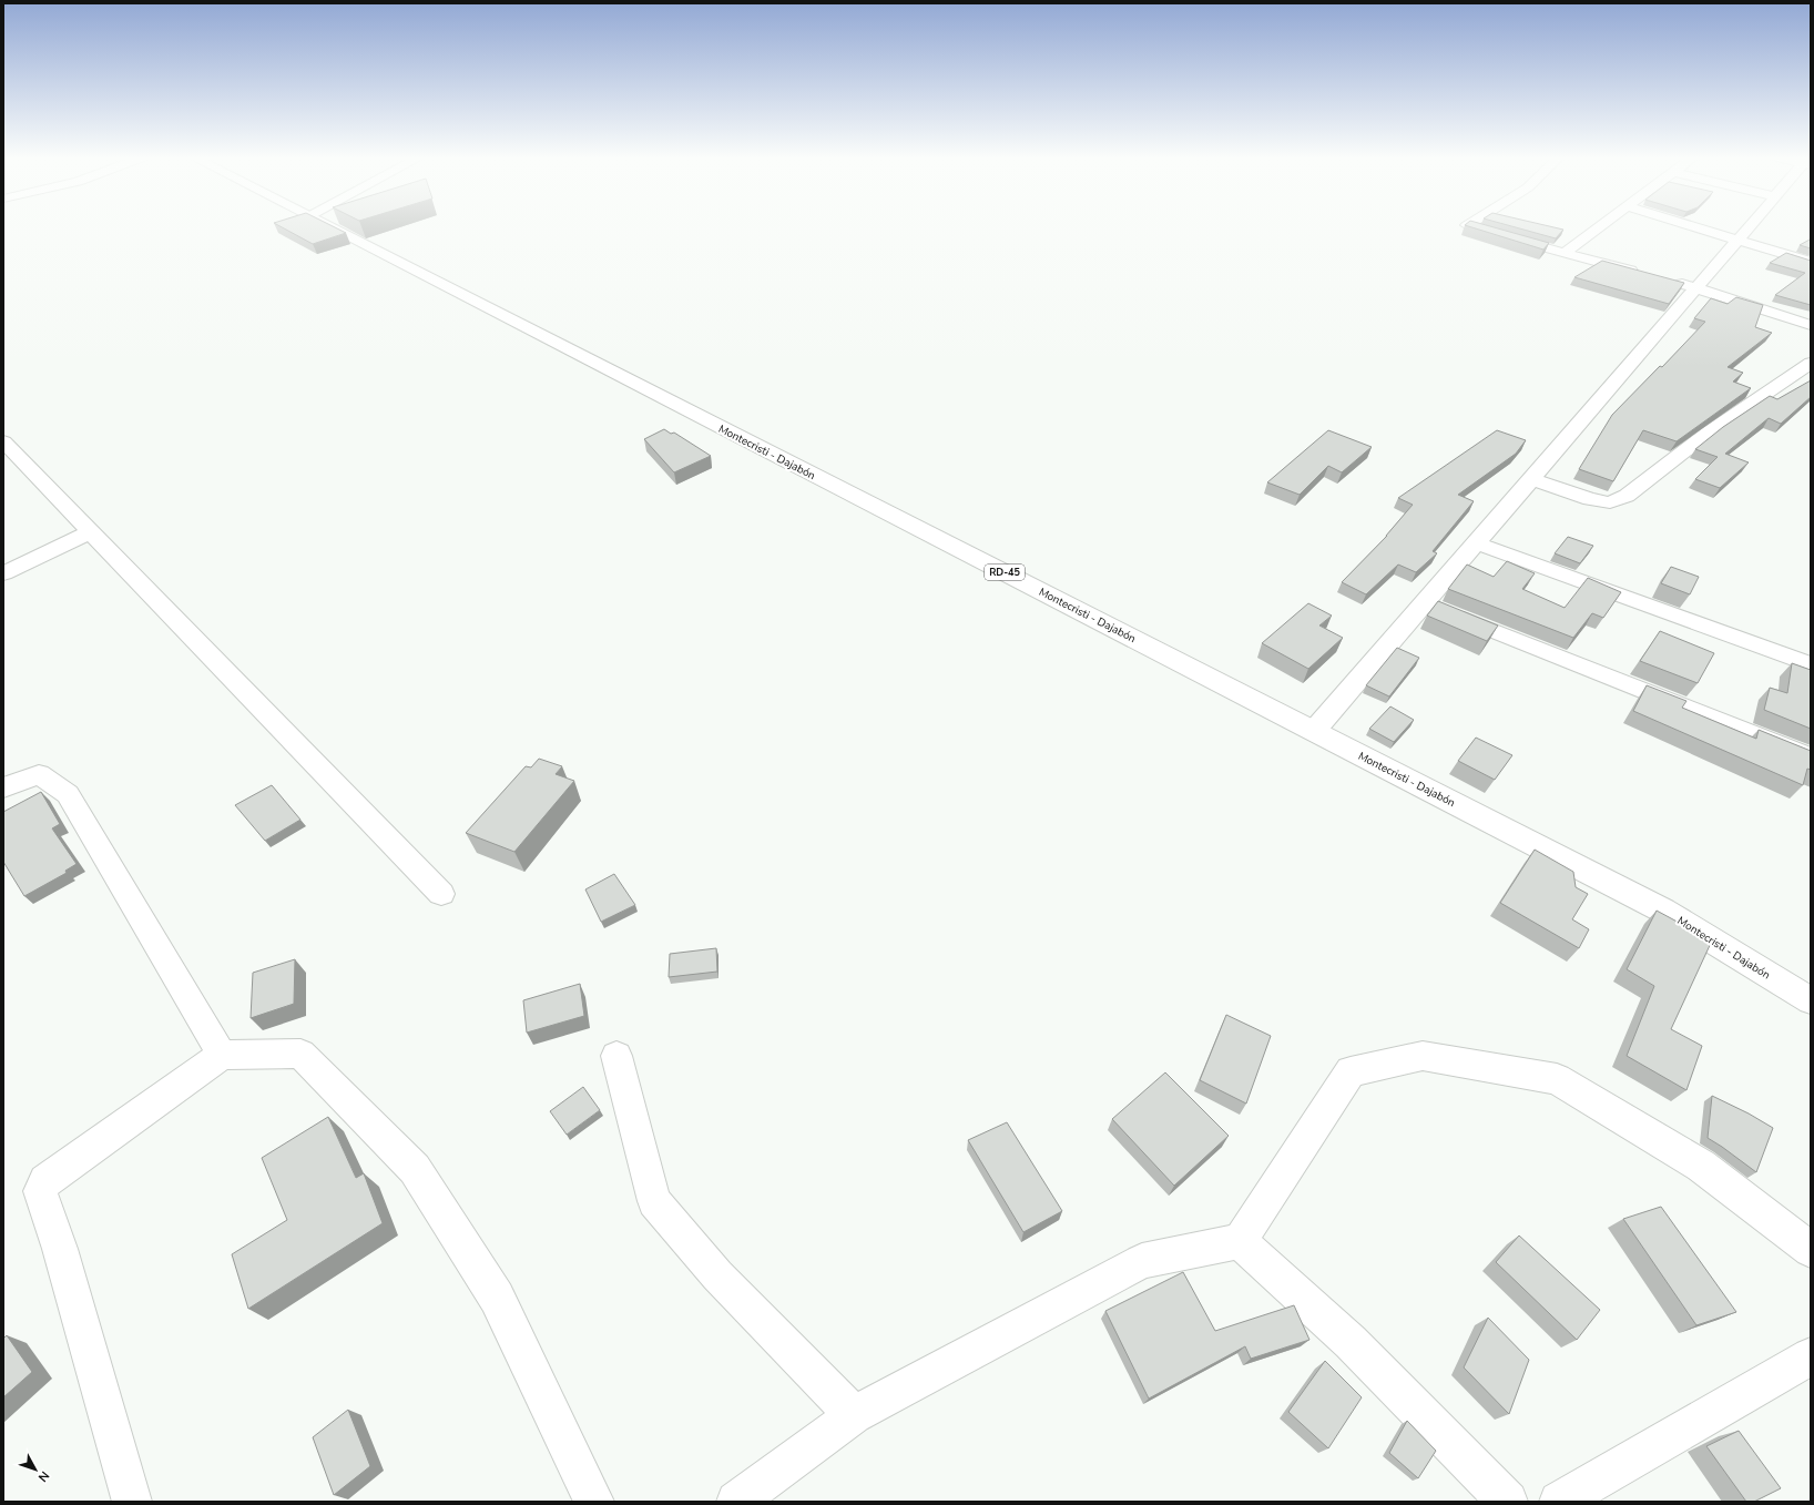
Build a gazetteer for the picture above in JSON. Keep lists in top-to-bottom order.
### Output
{
  "streets": {
    "street": ["Montecristi - Dajabón", "RD-45"]
  },
  "north": "bottom right"
}
